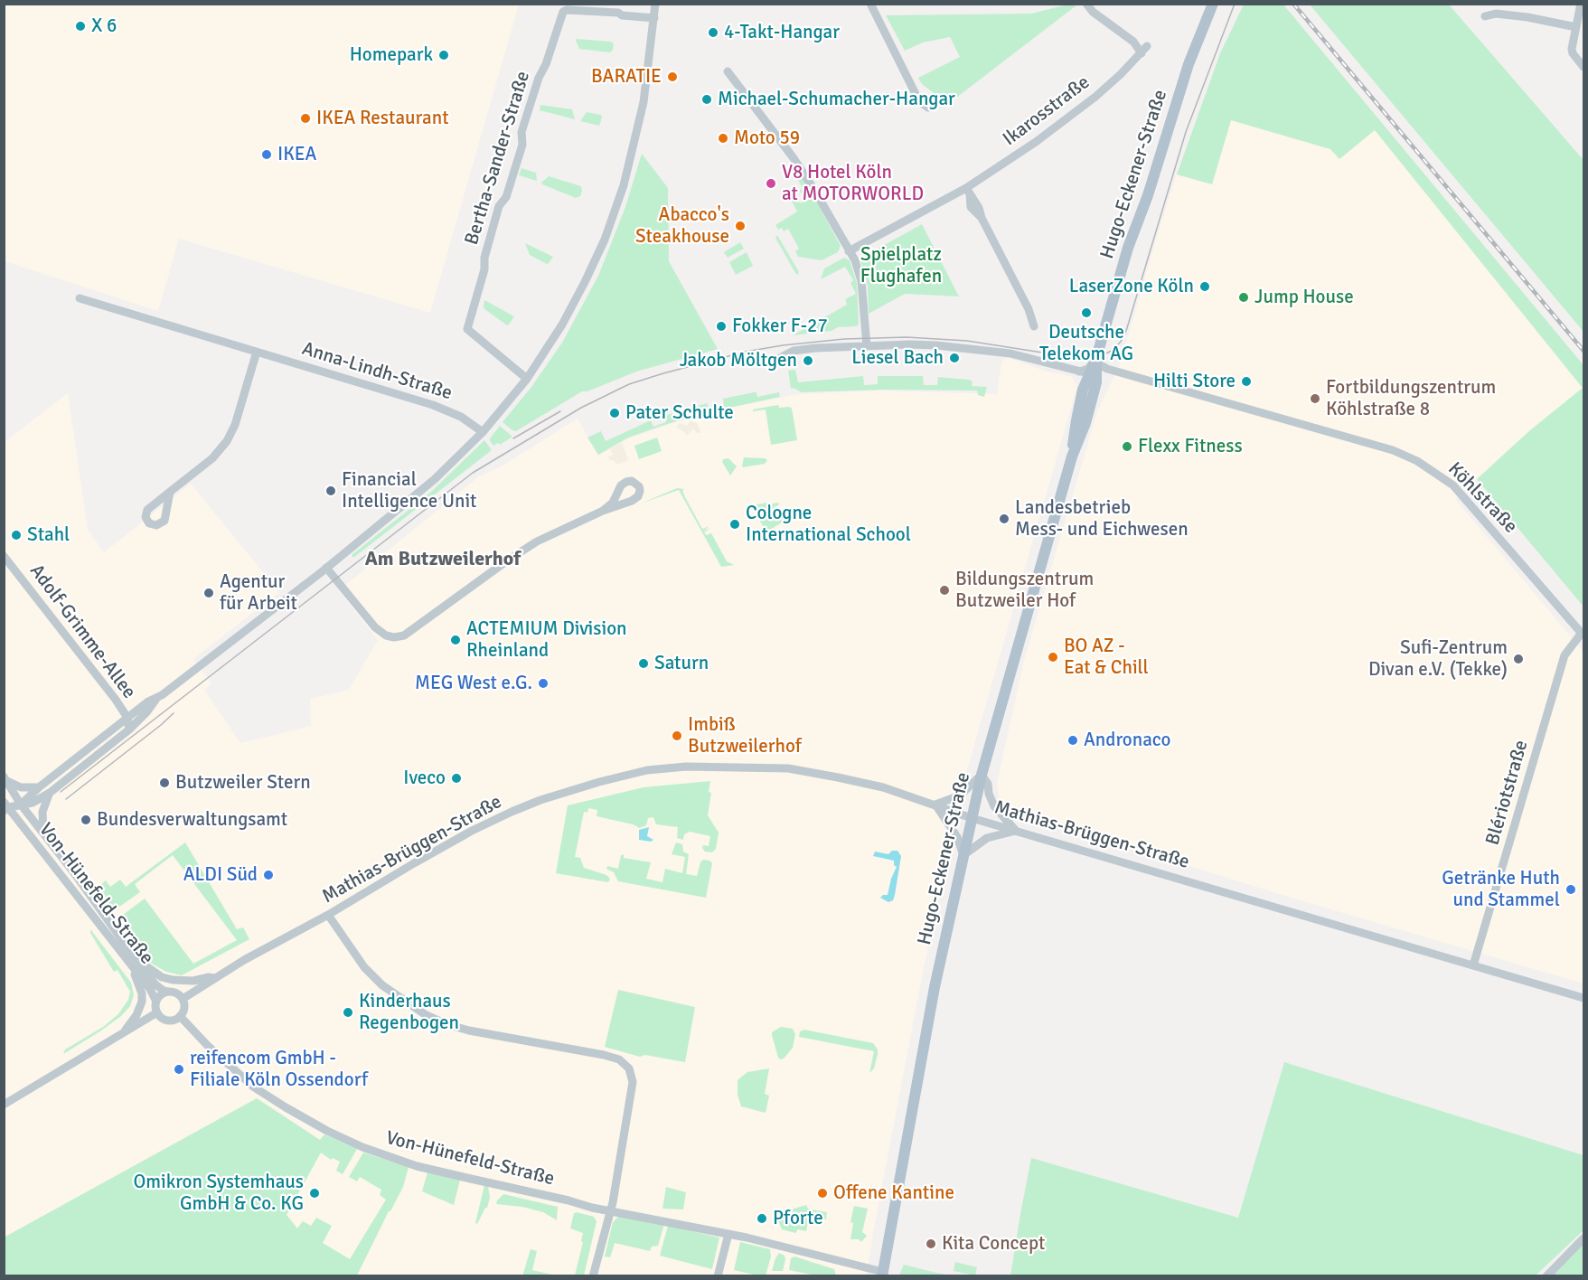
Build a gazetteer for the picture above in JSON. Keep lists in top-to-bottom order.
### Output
{
  "streets": {
    "main road": ["Hugo-Eckener-Straße"],
    "street": [
      "Ikarosstraße",
      "Bertha-Sander-Straße",
      "Anna-Lindh-Straße",
      "Köhlstraße",
      "Adolf-Grimme-Allee",
      "Blériotstraße",
      "Mathias-Brüggen-Straße",
      "Von-Hünefeld-Straße"
    ]
  },
  "crossings": [
    ["Hugo-Eckener-Straße", "Köhlstraße"],
    ["Hugo-Eckener-Straße", "Mathias-Brüggen-Straße"],
    ["Hugo-Eckener-Straße", "Von-Hünefeld-Straße"],
    ["Köhlstraße", "Blériotstraße"],
    ["Blériotstraße", "Mathias-Brüggen-Straße"],
    ["Mathias-Brüggen-Straße", "Von-Hünefeld-Straße"]
  ],
  "districts": ["Am Butzweilerhof"],
  "parks": ["Spielplatz Flughafen"],
  "places": [
    "X 6",
    "4-Takt-Hangar",
    "Homepark",
    "BARATIE",
    "Michael-Schumacher-Hangar",
    "IKEA Restaurant",
    "Moto 59",
    "IKEA",
    "V8 Hotel Köln at MOTORWORLD",
    "Abacco's Steakhouse",
    "LaserZone Köln",
    "Jump House",
    "Deutsche Telekom AG",
    "Fokker F-27",
    "Liesel Bach",
    "Jakob Möltgen",
    "Hilti Store",
    "Fortbildungszentrum Köhlstraße 8",
    "Pater Schulte",
    "Flexx Fitness",
    "Financial Intelligence Unit",
    "Landesbetrieb Mess- und Eichwesen",
    "Cologne International School",
    "Stahl",
    "Bildungszentrum Butzweiler Hof",
    "Agentur für Arbeit",
    "ACTEMIUM Division Rheinland",
    "BO AZ - Eat & Chill",
    "Sufi-Zentrum Divan e.V. (Tekke)",
    "Saturn",
    "MEG West e.G.",
    "Imbiß Butzweilerhof",
    "Andronaco",
    "Iveco",
    "Butzweiler Stern",
    "Bundesverwaltungsamt",
    "ALDI Süd",
    "Getränke Huth und Stammel",
    "Kinderhaus Regenbogen",
    "reifencom GmbH - Filiale Köln Ossendorf",
    "Omikron Systemhaus GmbH & Co. KG",
    "Offene Kantine",
    "Pforte",
    "Kita Concept"
  ]
}
